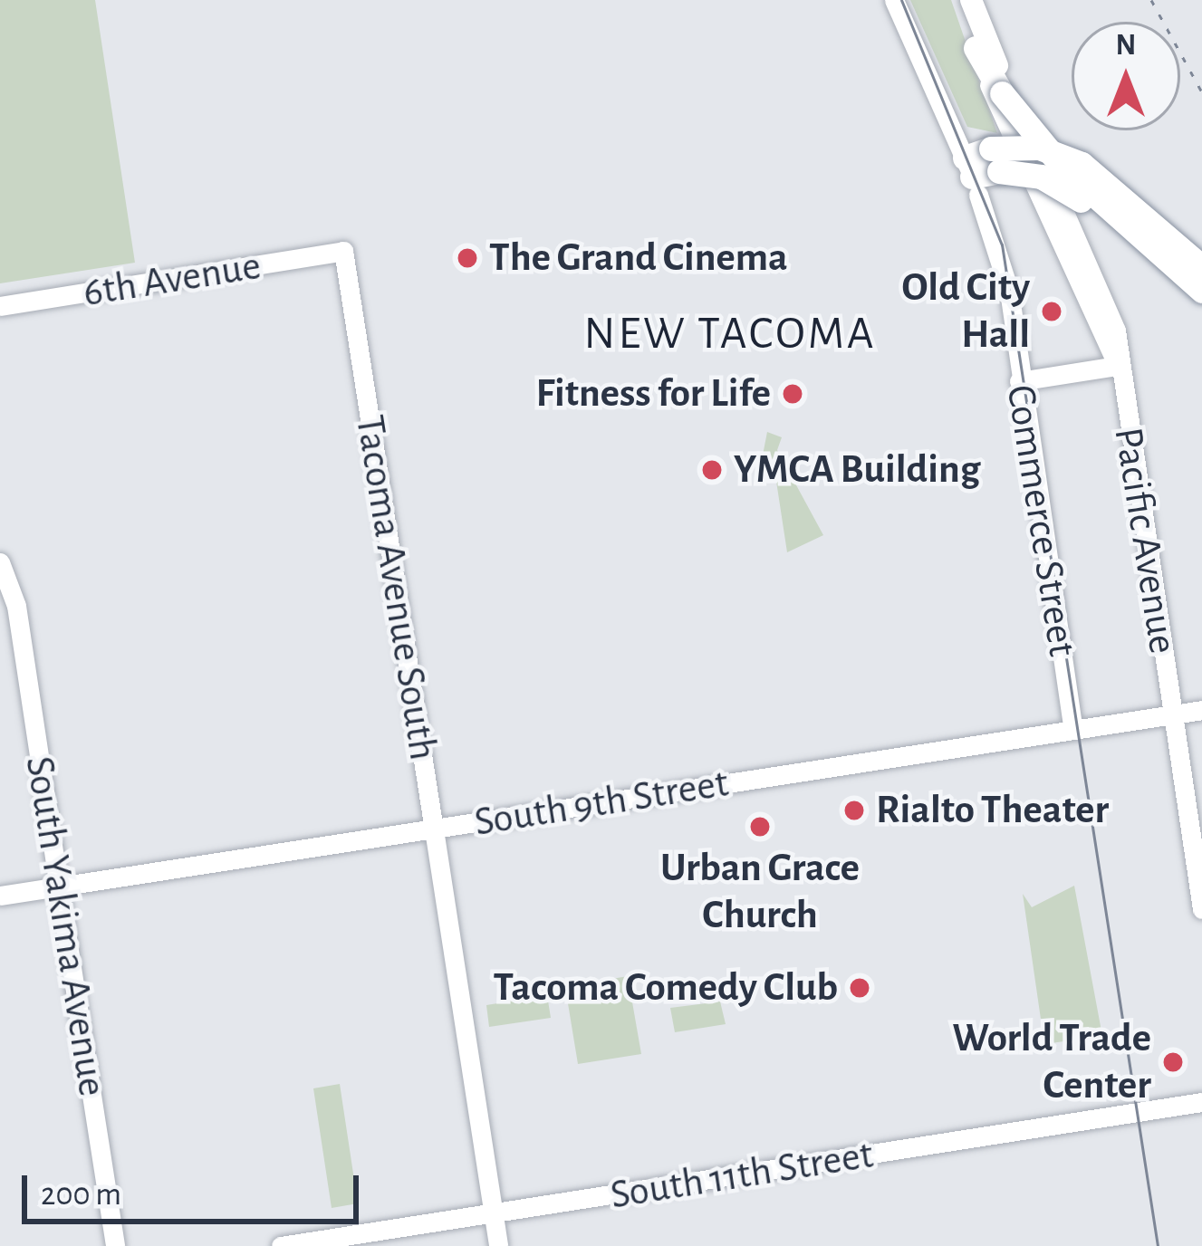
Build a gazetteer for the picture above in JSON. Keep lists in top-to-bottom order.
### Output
{
  "streets": {
    "main road": [
      "6th Avenue",
      "Commerce Street",
      "Pacific Avenue",
      "Tacoma Avenue South",
      "South 9th Street",
      "South Yakima Avenue",
      "South 11th Street"
    ]
  },
  "crossings": [
    ["6th Avenue", "Tacoma Avenue South"],
    ["Commerce Street", "South 9th Street"],
    ["Pacific Avenue", "South 9th Street"],
    ["Tacoma Avenue South", "South 9th Street"],
    ["Tacoma Avenue South", "South 11th Street"],
    ["South 9th Street", "South Yakima Avenue"]
  ],
  "districts": ["NEW TACOMA"],
  "places": [
    "The Grand Cinema",
    "Old City Hall",
    "Fitness for Life",
    "YMCA Building",
    "Rialto Theater",
    "Urban Grace Church",
    "Tacoma Comedy Club",
    "World Trade Center"
  ],
  "scale_bar": "200 m",
  "north": "top"
}
